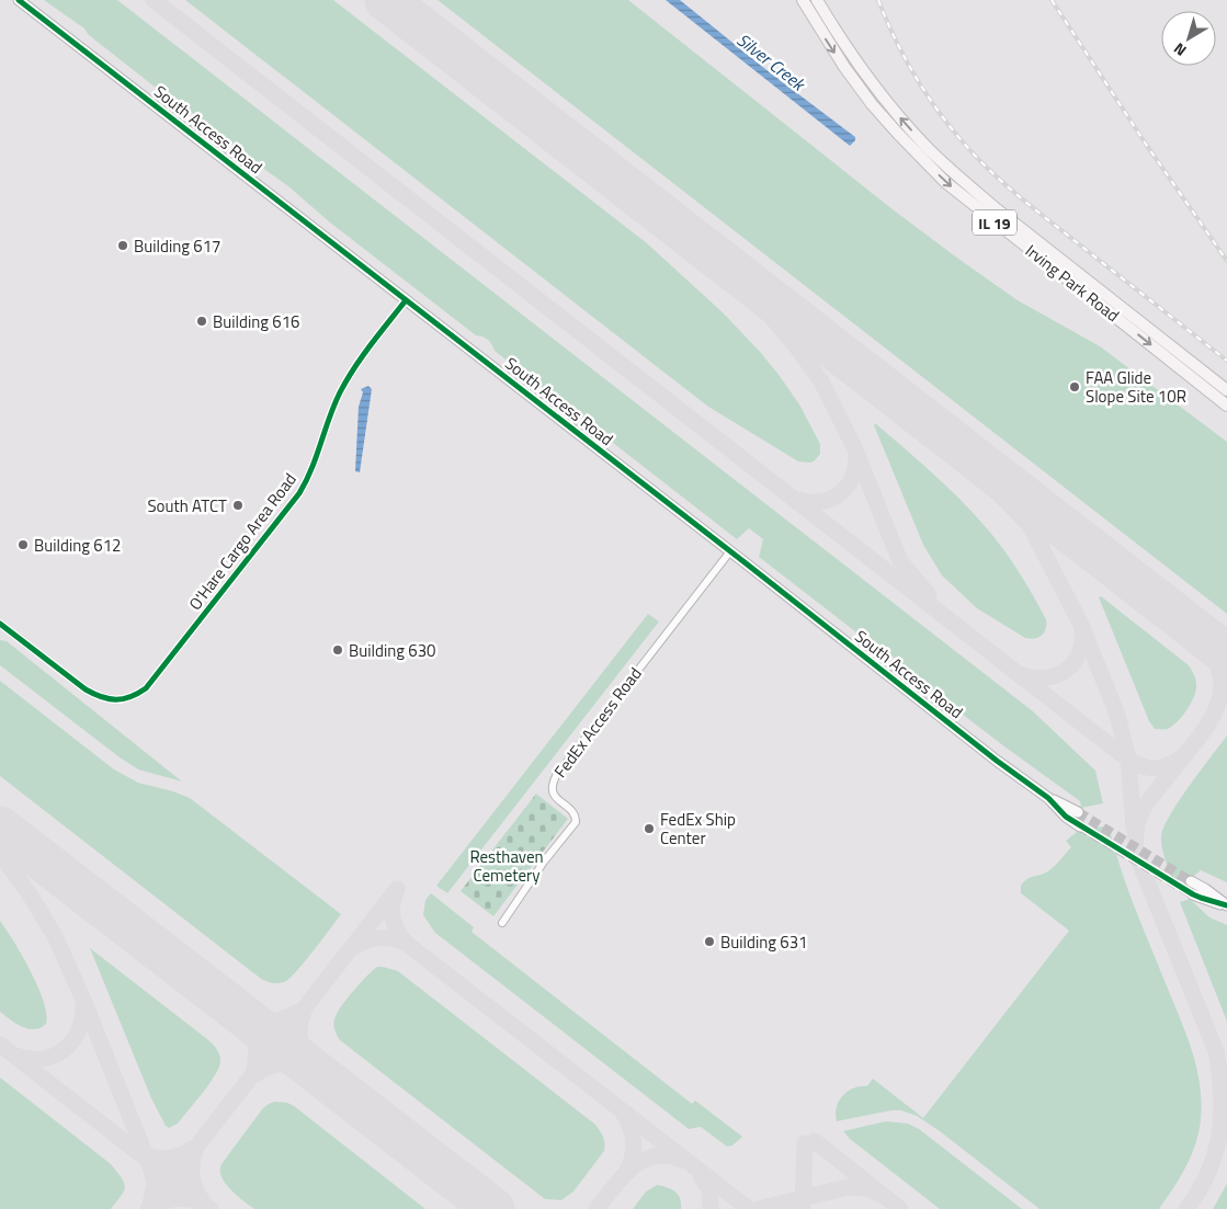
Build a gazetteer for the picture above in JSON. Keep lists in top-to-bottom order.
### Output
{
  "streets": {
    "main road": ["IL 19", "Irving Park Road"],
    "street": ["South Access Road", "O'Hare Cargo Area Road", "FedEx Access Road"]
  },
  "crossings": [
    ["South Access Road", "O'Hare Cargo Area Road"],
    ["South Access Road", "FedEx Access Road"]
  ],
  "water": ["Silver Creek"],
  "parks": ["Resthaven Cemetery"],
  "places": [
    "Building 617",
    "Building 616",
    "FAA Glide Slope Site 10R",
    "South ATCT",
    "Building 612",
    "Building 630",
    "FedEx Ship Center",
    "Building 631"
  ],
  "north": "bottom left"
}
